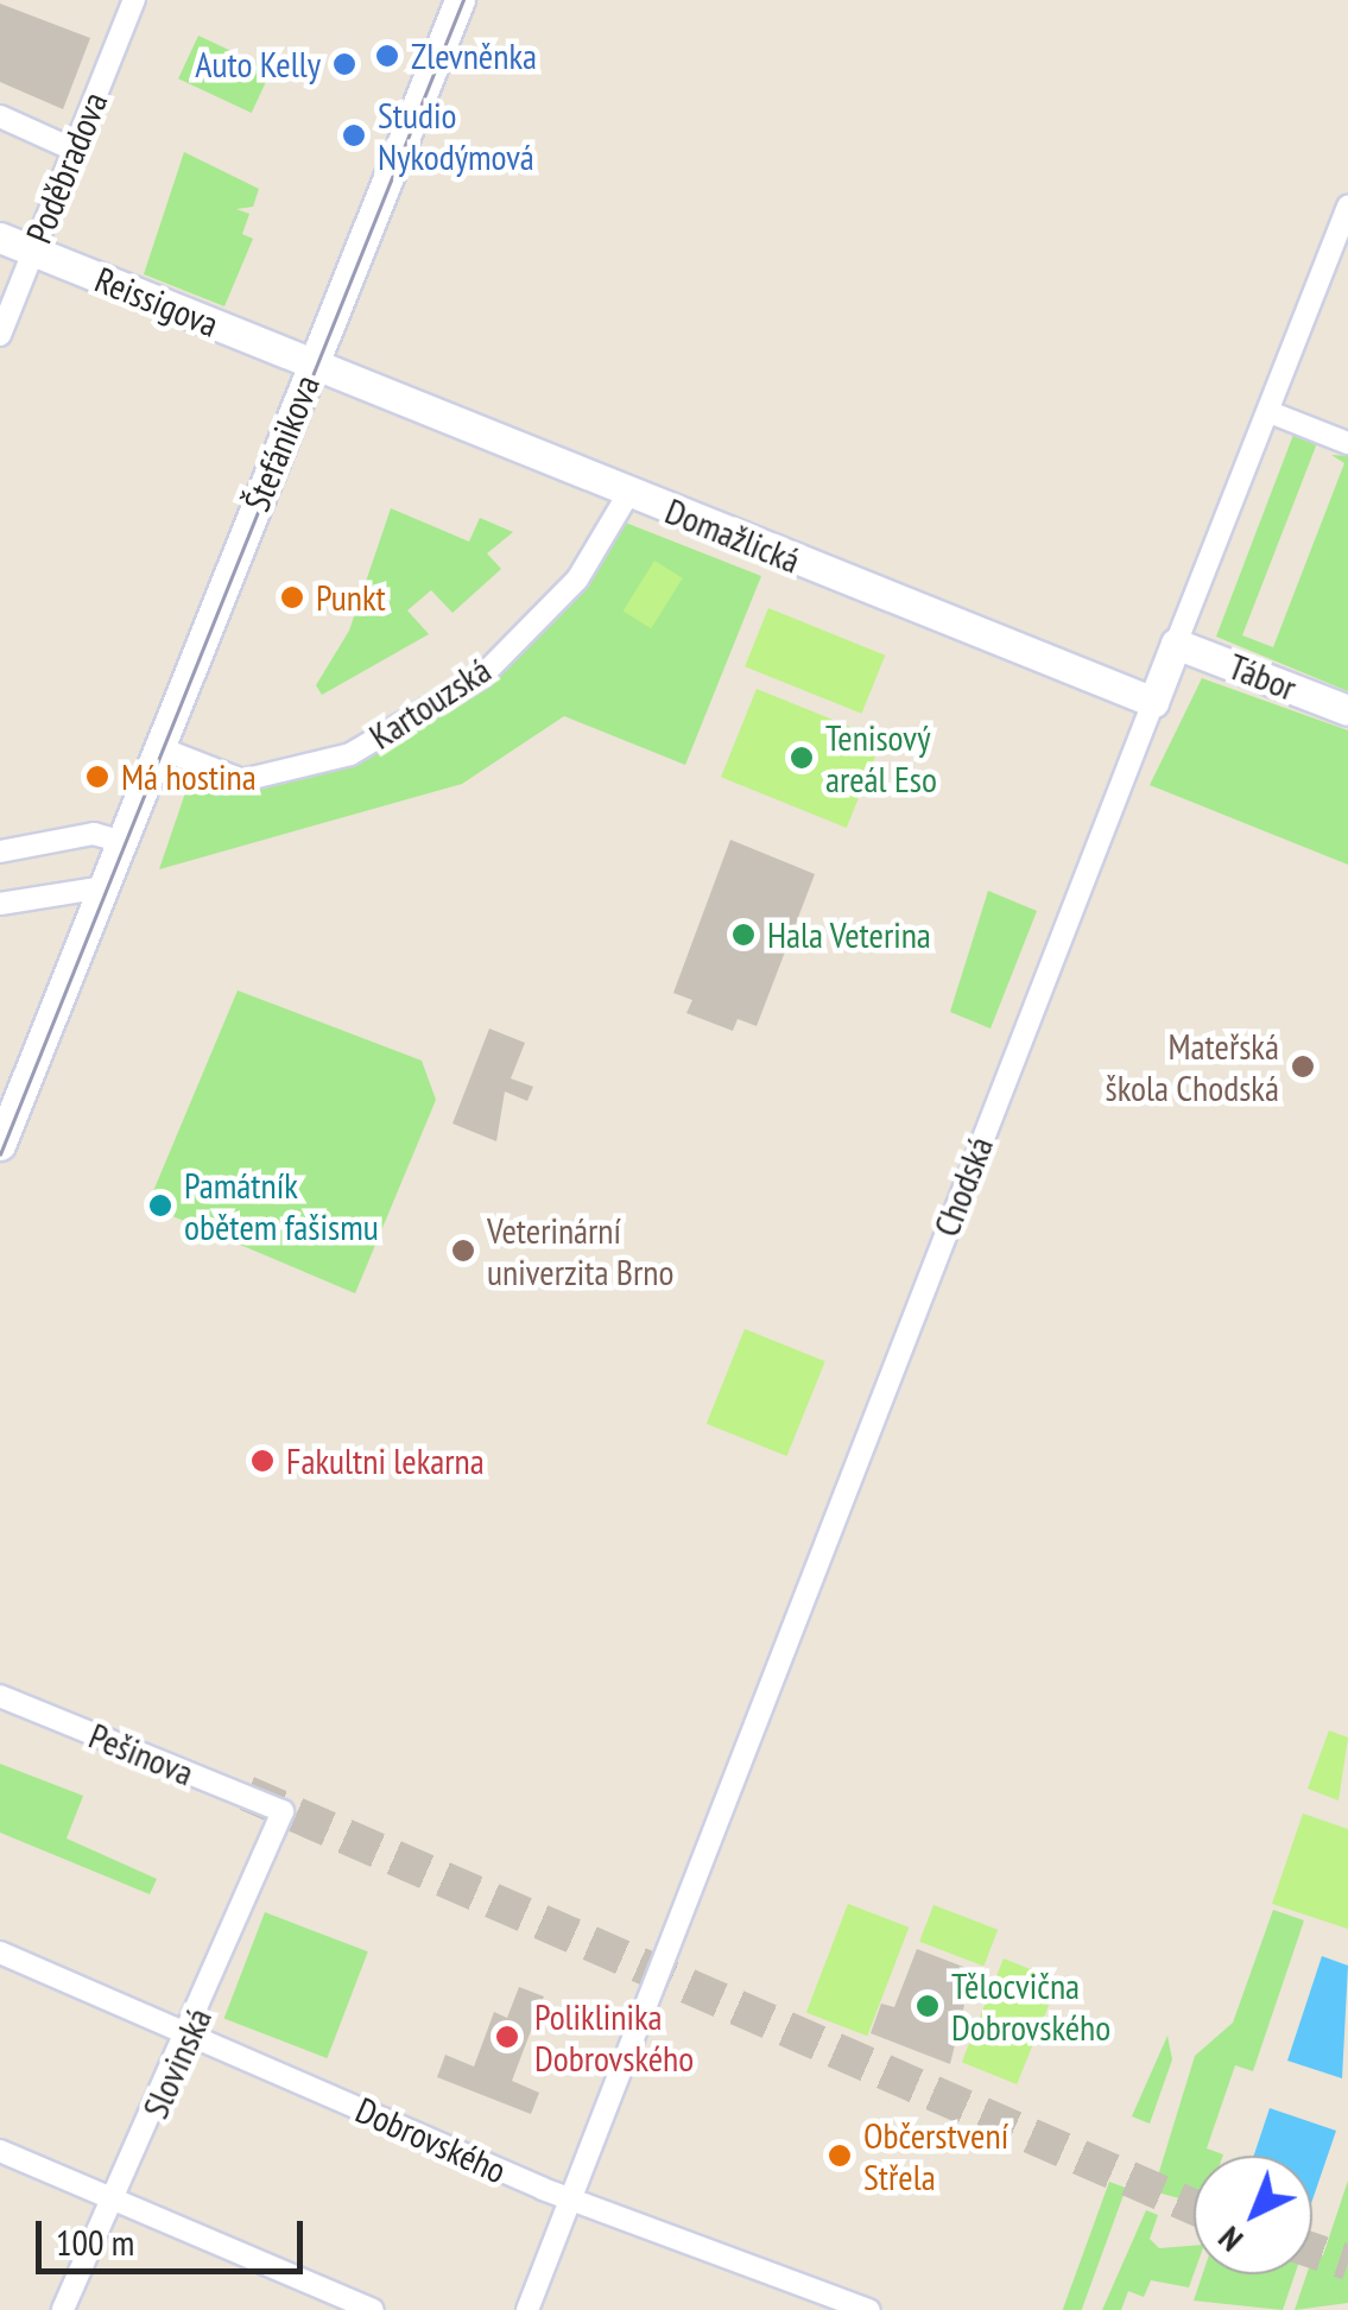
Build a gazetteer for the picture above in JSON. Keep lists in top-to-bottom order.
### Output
{
  "streets": {
    "street": [
      "Poděbradova",
      "Reissigova",
      "Štefánikova",
      "Domažlická",
      "Tábor",
      "Kartouzská",
      "Chodská",
      "Pešinova",
      "Slovinská",
      "Dobrovského"
    ]
  },
  "crossings": [
    ["Poděbradova", "Reissigova"],
    ["Reissigova", "Štefánikova"],
    ["Reissigova", "Domažlická"],
    ["Štefánikova", "Domažlická"],
    ["Štefánikova", "Kartouzská"],
    ["Domažlická", "Kartouzská"],
    ["Domažlická", "Chodská"],
    ["Tábor", "Chodská"],
    ["Chodská", "Dobrovského"],
    ["Pešinova", "Slovinská"],
    ["Slovinská", "Dobrovského"]
  ],
  "places": [
    "Zlevněnka",
    "Auto Kelly",
    "Studio Nykodýmová",
    "Punkt",
    "Tenisový areál Eso",
    "Má hostina",
    "Hala Veterina",
    "Mateřská škola Chodská",
    "Památník obětem fašismu",
    "Veterinární univerzita Brno",
    "Fakultni lekarna",
    "Tělocvična Dobrovského",
    "Poliklinika Dobrovského",
    "Občerstvení Střela"
  ],
  "scale_bar": "100 m",
  "north": "bottom left"
}
